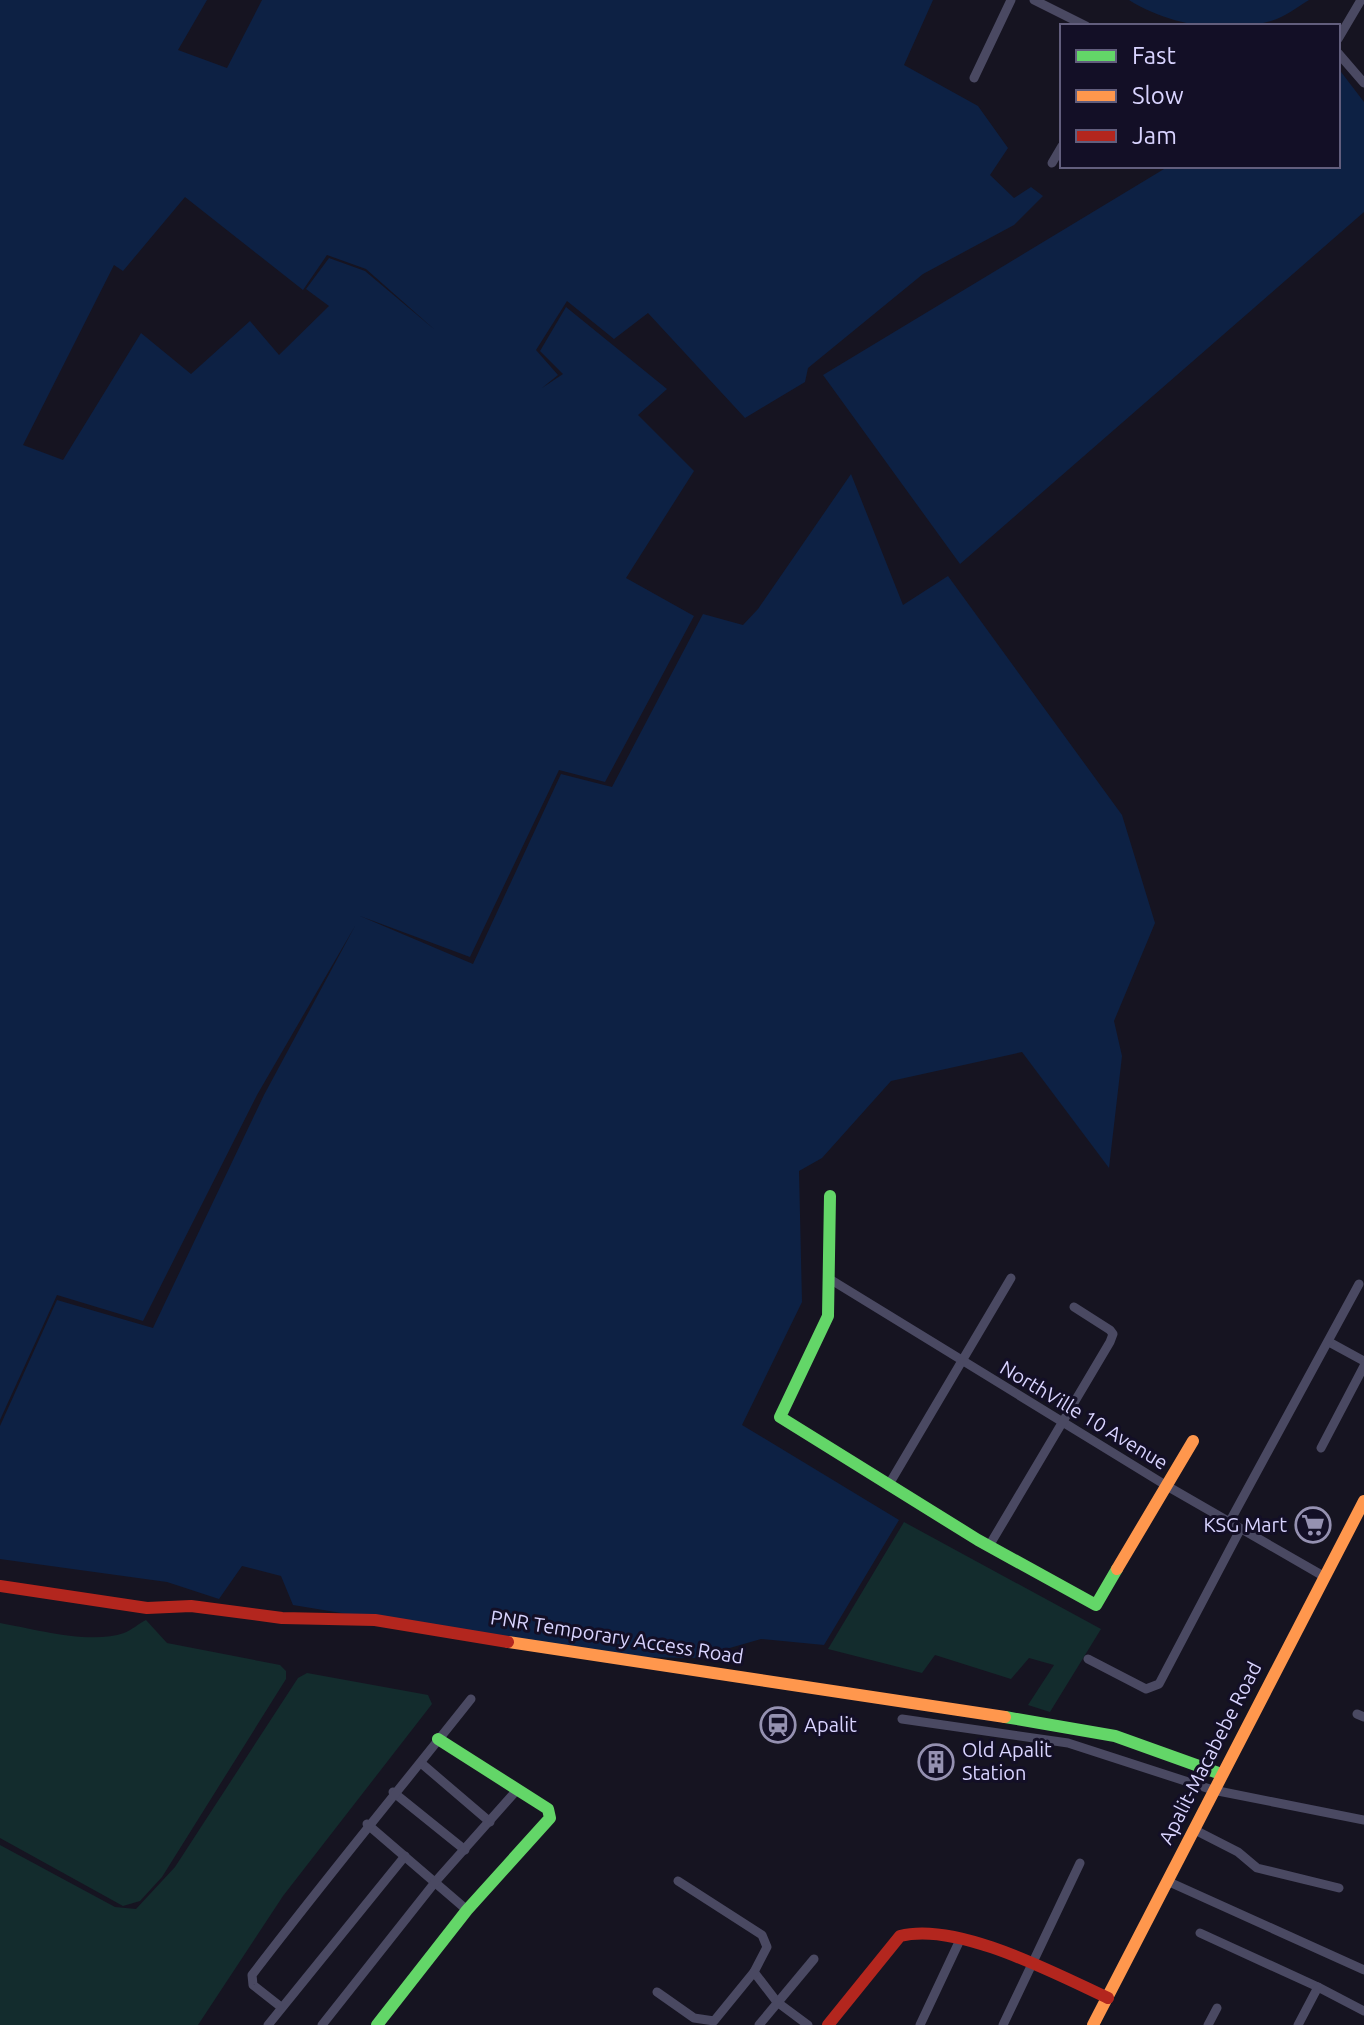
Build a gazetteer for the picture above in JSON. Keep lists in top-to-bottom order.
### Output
{
  "streets": {
    "street": ["NorthVille 10 Avenue", "PNR Temporary Access Road", "Apalit-Macabebe Road"]
  },
  "crossings": [
    ["NorthVille 10 Avenue", "Apalit-Macabebe Road"],
    ["PNR Temporary Access Road", "Apalit-Macabebe Road"]
  ],
  "places": {
    "supermarket": ["KSG Mart"],
    "station": ["Apalit"],
    "building": ["Old Apalit Station"]
  },
  "legend": ["Fast", "Slow", "Jam"]
}
